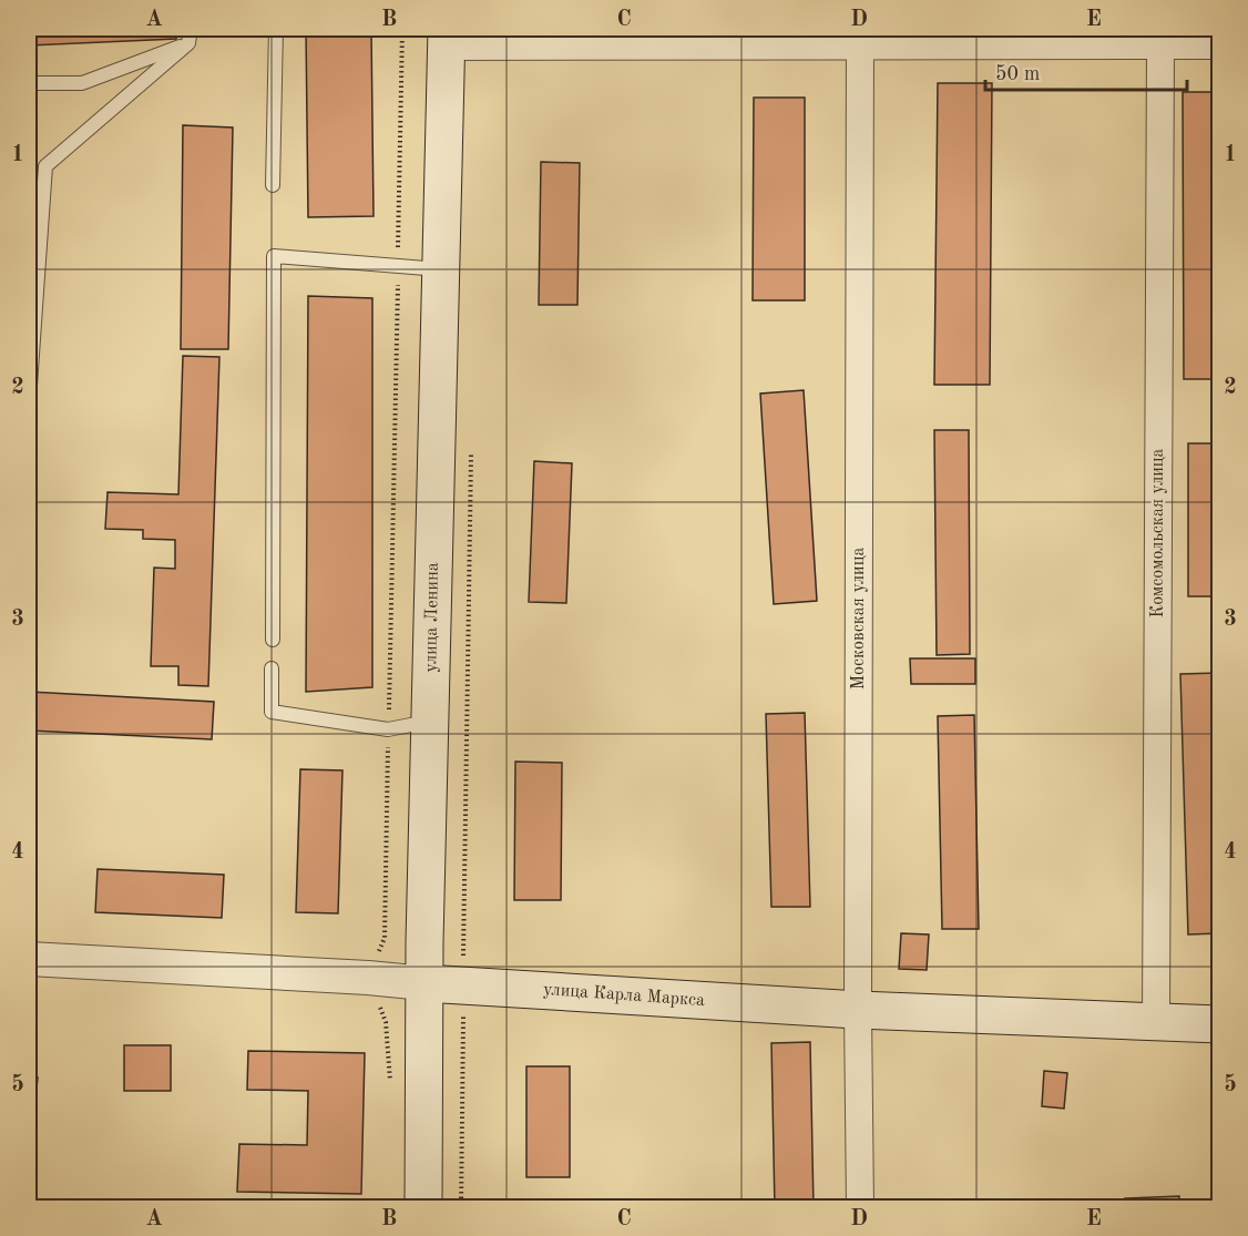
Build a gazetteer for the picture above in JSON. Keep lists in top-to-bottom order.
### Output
{
  "streets": {
    "main road": ["улица Ленина", "улица Карла Маркса"],
    "street": ["Комсомольская улица", "Московская улица"]
  },
  "crossings": [
    ["Комсомольская улица", "улица Карла Маркса"],
    ["улица Ленина", "улица Карла Маркса"],
    ["Московская улица", "улица Карла Маркса"]
  ],
  "scale_bar": "50 m",
  "grid": {
    "columns": [
      "A",
      "B",
      "C",
      "D",
      "E"
    ],
    "rows": [
      "1",
      "2",
      "3",
      "4",
      "5"
    ]
  }
}
